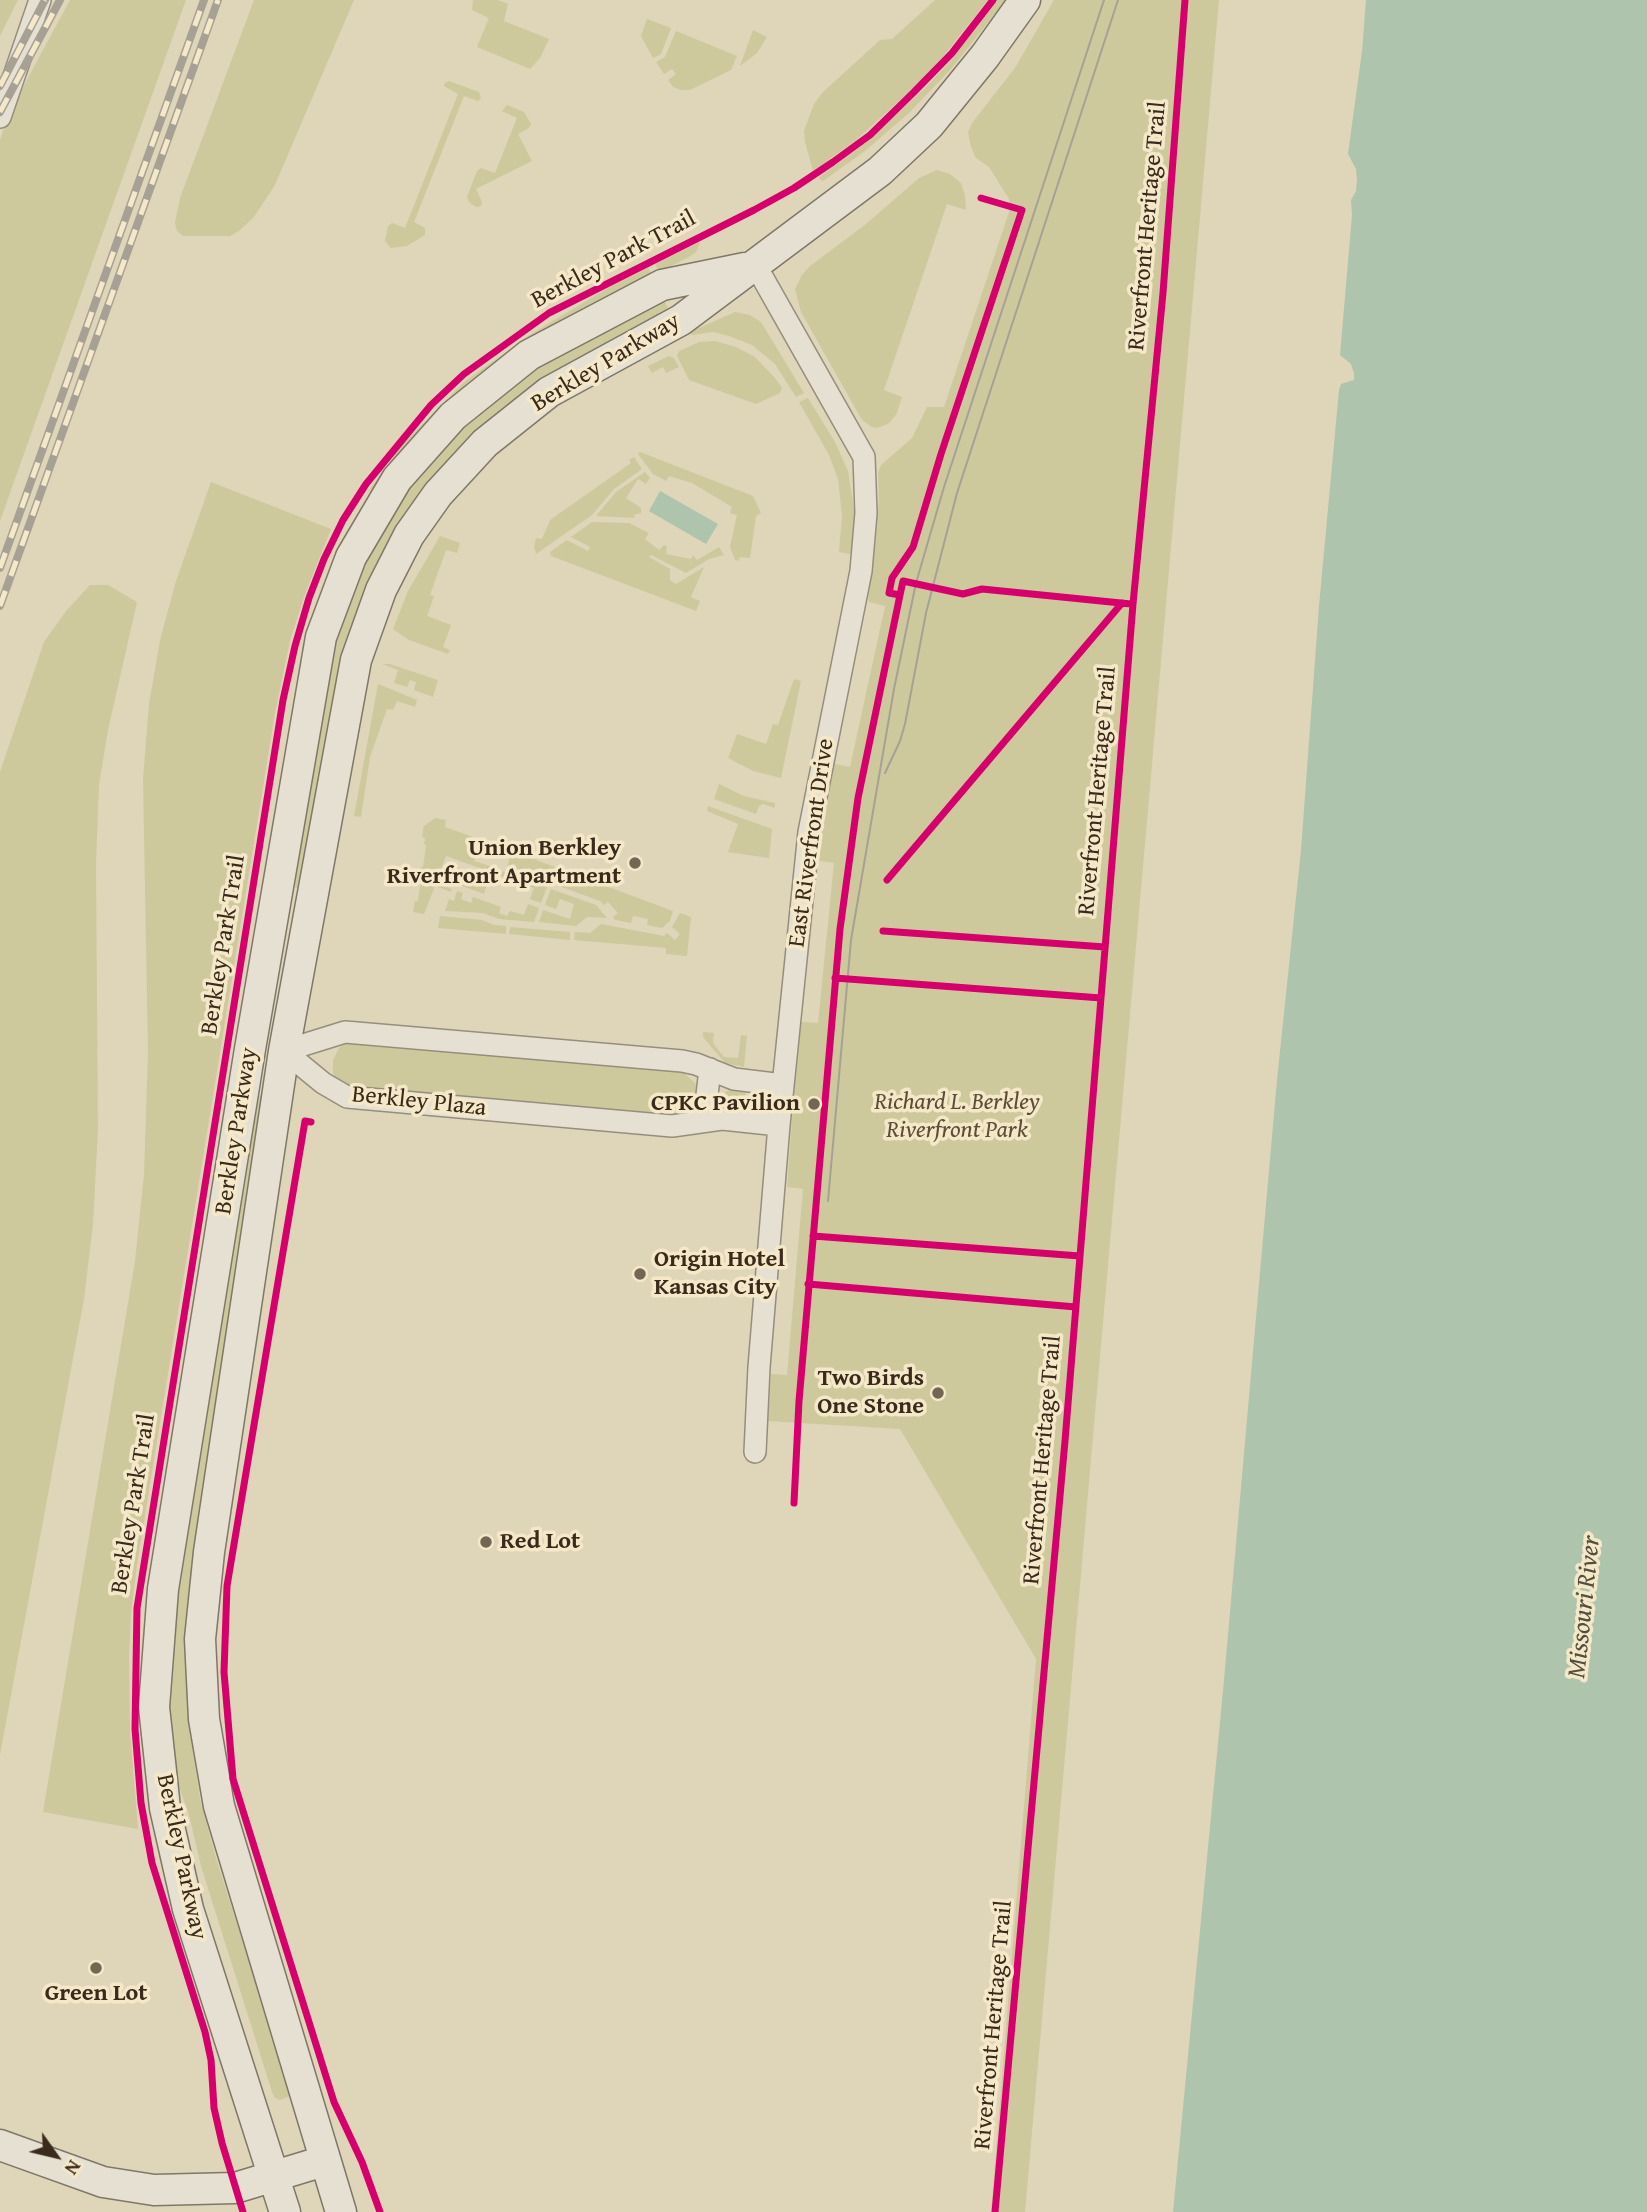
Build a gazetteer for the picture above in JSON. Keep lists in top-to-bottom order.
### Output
{
  "streets": {
    "main road": ["Berkley Parkway"],
    "street": ["East Riverfront Drive", "Berkley Plaza"],
    "cycle path": ["Riverfront Heritage Trail", "Berkley Park Trail"]
  },
  "crossings": [
    ["Berkley Parkway", "East Riverfront Drive"],
    ["Berkley Parkway", "Berkley Plaza"],
    ["East Riverfront Drive", "Berkley Plaza"]
  ],
  "water": ["Missouri River"],
  "parks": ["Richard L. Berkley Riverfront Park"],
  "places": [
    "Union Berkley Riverfront Apartment",
    "CPKC Pavilion",
    "Origin Hotel Kansas City",
    "Two Birds One Stone",
    "Red Lot",
    "Green Lot"
  ],
  "north": "bottom right"
}
